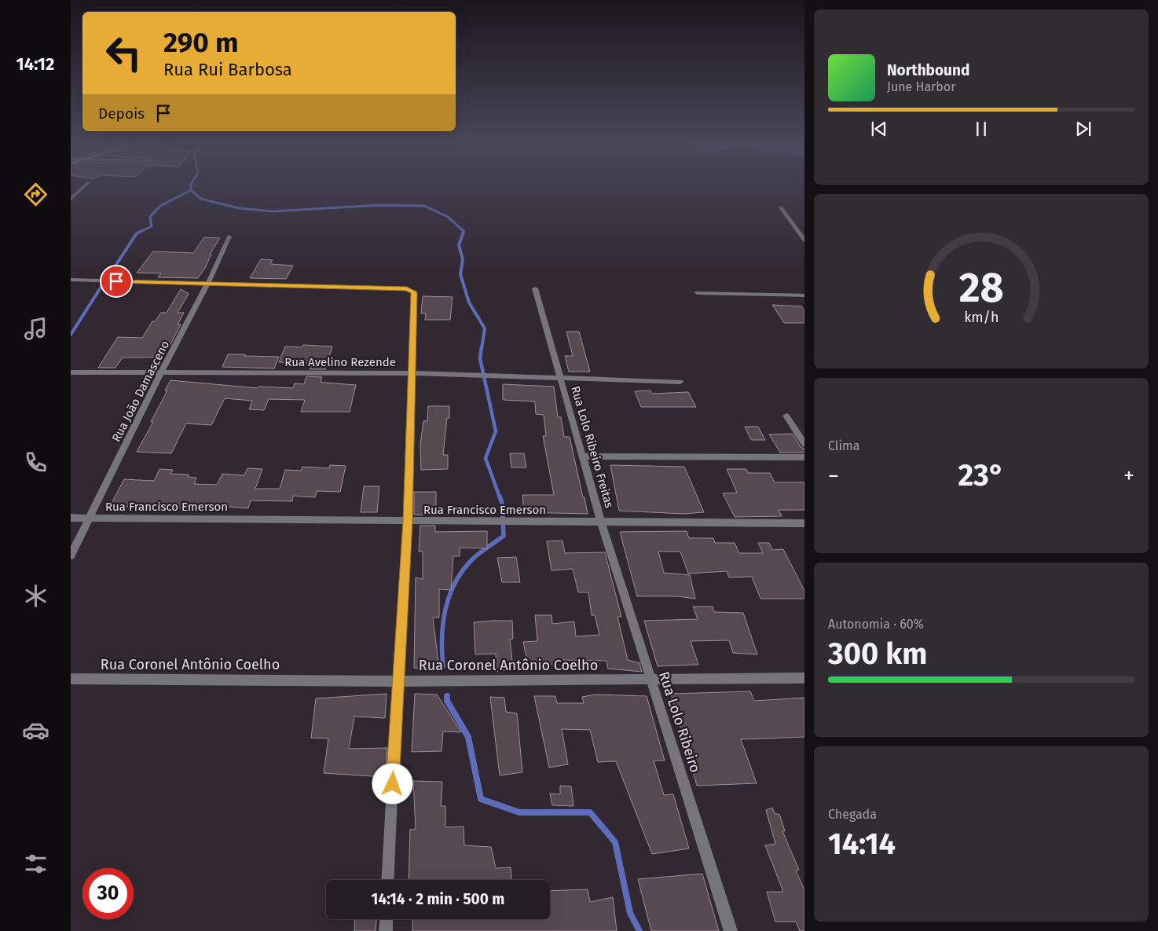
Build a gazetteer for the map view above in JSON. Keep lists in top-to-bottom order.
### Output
{
  "streets": {
    "street": [
      "Rua Avelino Rezende",
      "Rua João Damasceno",
      "Rua Lolo Ribeiro Freitas",
      "Rua Francisco Emerson",
      "Rua Coronel Antônio Coelho",
      "Rua Lolo Ribeiro"
    ]
  },
  "crossings": [
    ["Rua Avelino Rezende", "Rua João Damasceno"],
    ["Rua Avelino Rezende", "Rua Lolo Ribeiro Freitas"],
    ["Rua João Damasceno", "Rua Francisco Emerson"],
    ["Rua Lolo Ribeiro Freitas", "Rua Francisco Emerson"],
    ["Rua Lolo Ribeiro Freitas", "Rua Lolo Ribeiro"],
    ["Rua Francisco Emerson", "Rua Lolo Ribeiro"],
    ["Rua Coronel Antônio Coelho", "Rua Lolo Ribeiro"]
  ],
  "page": {
    "tabs": "14:12",
    "turn": ["290 m", "Rua Rui Barbosa"],
    "song": ["Northbound", "June Harbor"],
    "then": "Depois",
    "tile": [
      "Clima",
      ["Autonomia · 60%", "300 km"],
      ["Chegada", "14:14"]
    ],
    "heat": ["−", "23°", "+"],
    "limit": "30",
    "trip": "14:14 · 2 min · 500 m",
    "gauge": ["28", "km/h"]
  }
}
